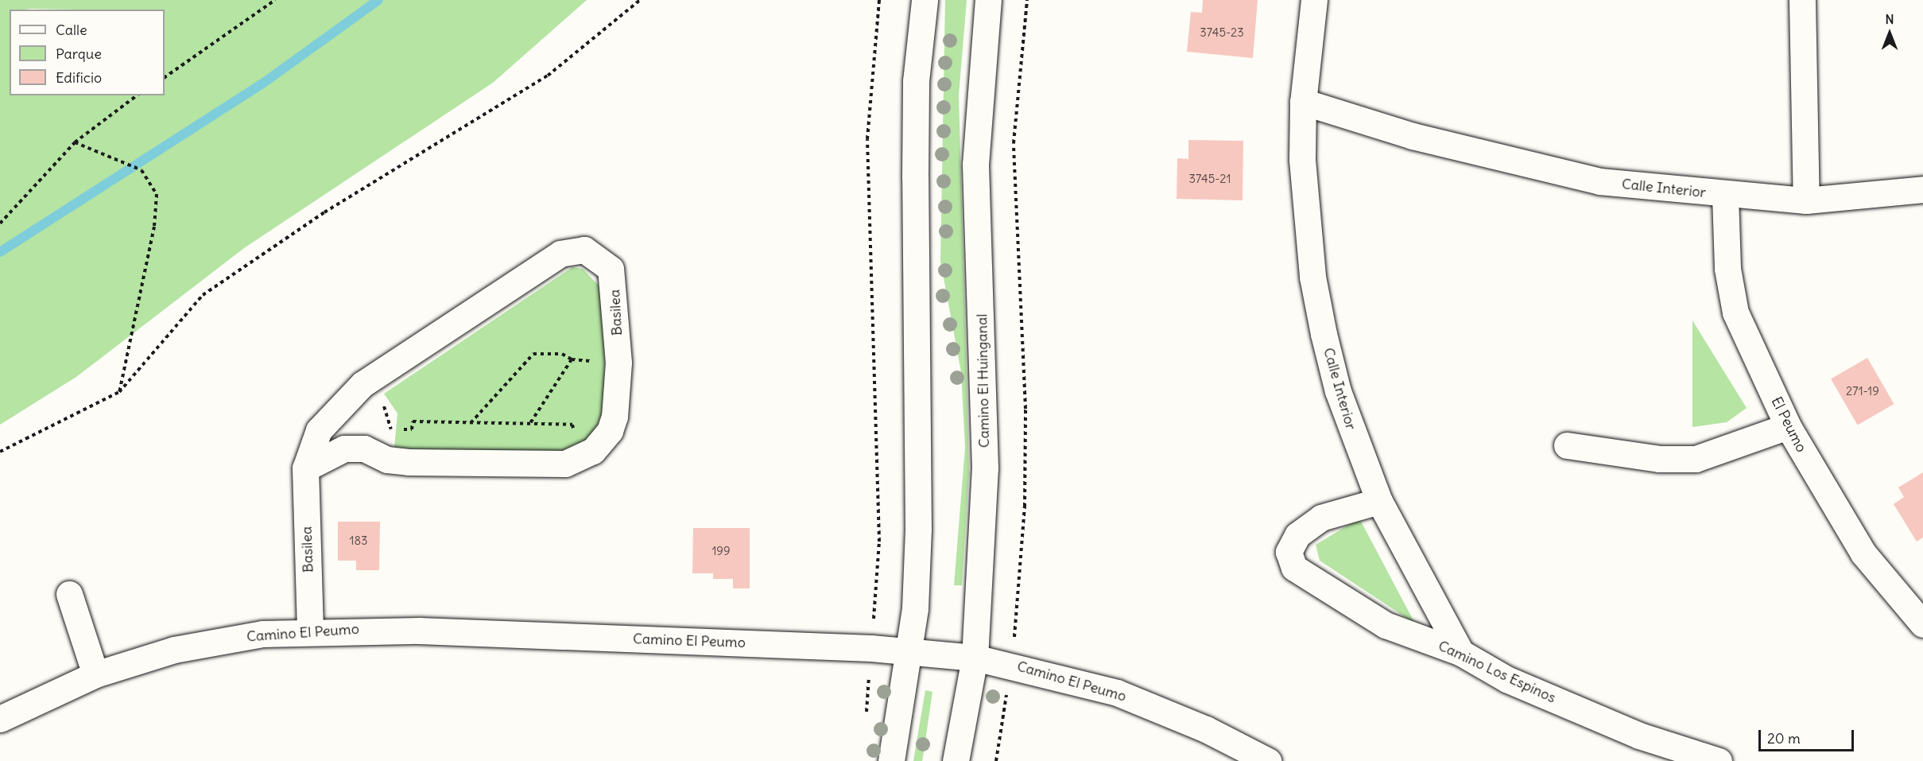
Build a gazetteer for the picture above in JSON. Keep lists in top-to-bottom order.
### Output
{
  "streets": {
    "street": [
      "Calle Interior",
      "Basilea",
      "Camino El Huinganal",
      "El Peumo",
      "Camino El Peumo",
      "Camino Los Espinos"
    ]
  },
  "crossings": [
    ["Calle Interior", "El Peumo"],
    ["Calle Interior", "Camino Los Espinos"],
    ["Basilea", "Camino El Peumo"],
    ["Camino El Huinganal", "Camino El Peumo"]
  ],
  "house_numbers": [
    "3745-23",
    "3745-21",
    "271-19",
    "183",
    "199"
  ],
  "legend": ["Calle", "Parque", "Edificio"],
  "scale_bar": "20 m",
  "north": "top"
}
